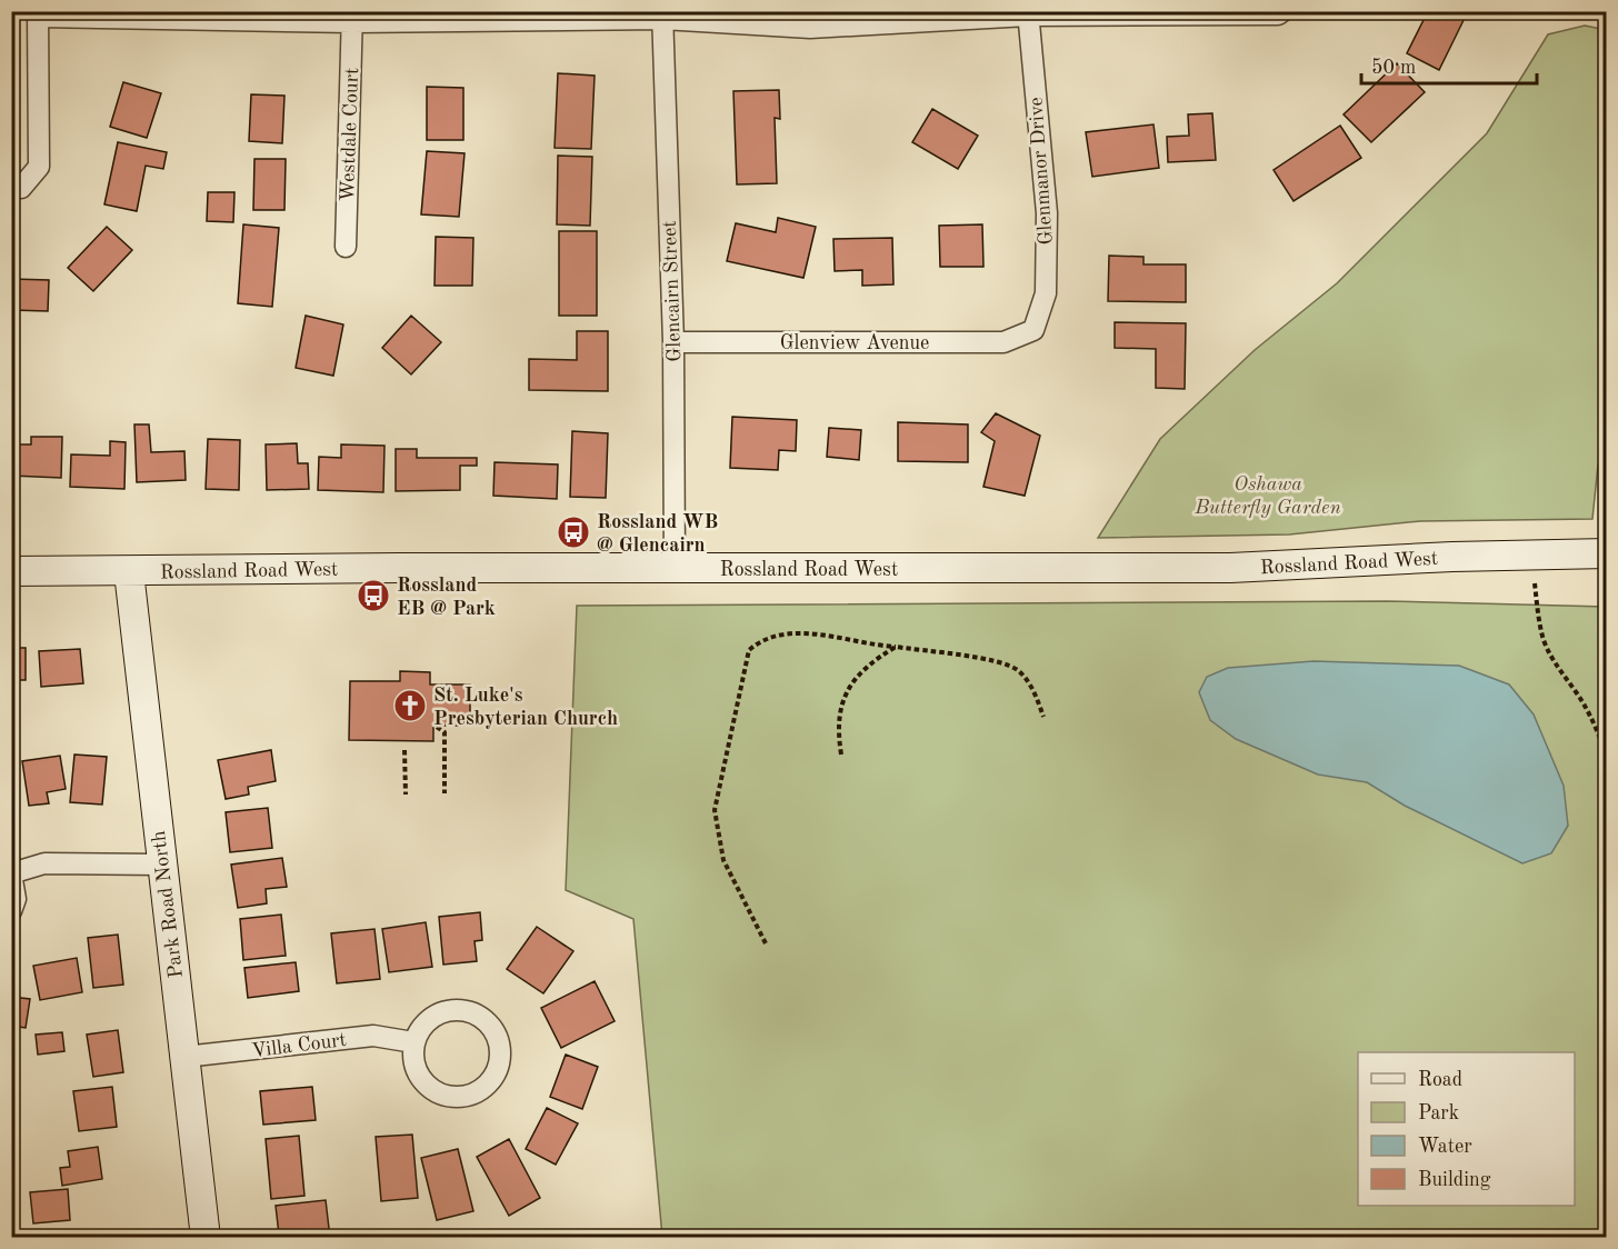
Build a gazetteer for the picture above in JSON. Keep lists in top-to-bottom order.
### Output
{
  "streets": {
    "main road": ["Rossland Road West", "Park Road North"],
    "street": [
      "Westdale Court",
      "Glenmanor Drive",
      "Glencairn Street",
      "Glenview Avenue",
      "Villa Court"
    ]
  },
  "crossings": [
    ["Glenmanor Drive", "Glenview Avenue"],
    ["Glencairn Street", "Glenview Avenue"],
    ["Glencairn Street", "Rossland Road West"],
    ["Rossland Road West", "Park Road North"],
    ["Park Road North", "Villa Court"]
  ],
  "parks": ["Oshawa Butterfly Garden"],
  "places": {
    "bus stop": ["Rossland WB @ Glencairn", "Rossland EB @ Park"],
    "church": ["St. Luke's Presbyterian Church"]
  },
  "legend": [
    "Road",
    "Park",
    "Water",
    "Building"
  ],
  "scale_bar": "50 m"
}
